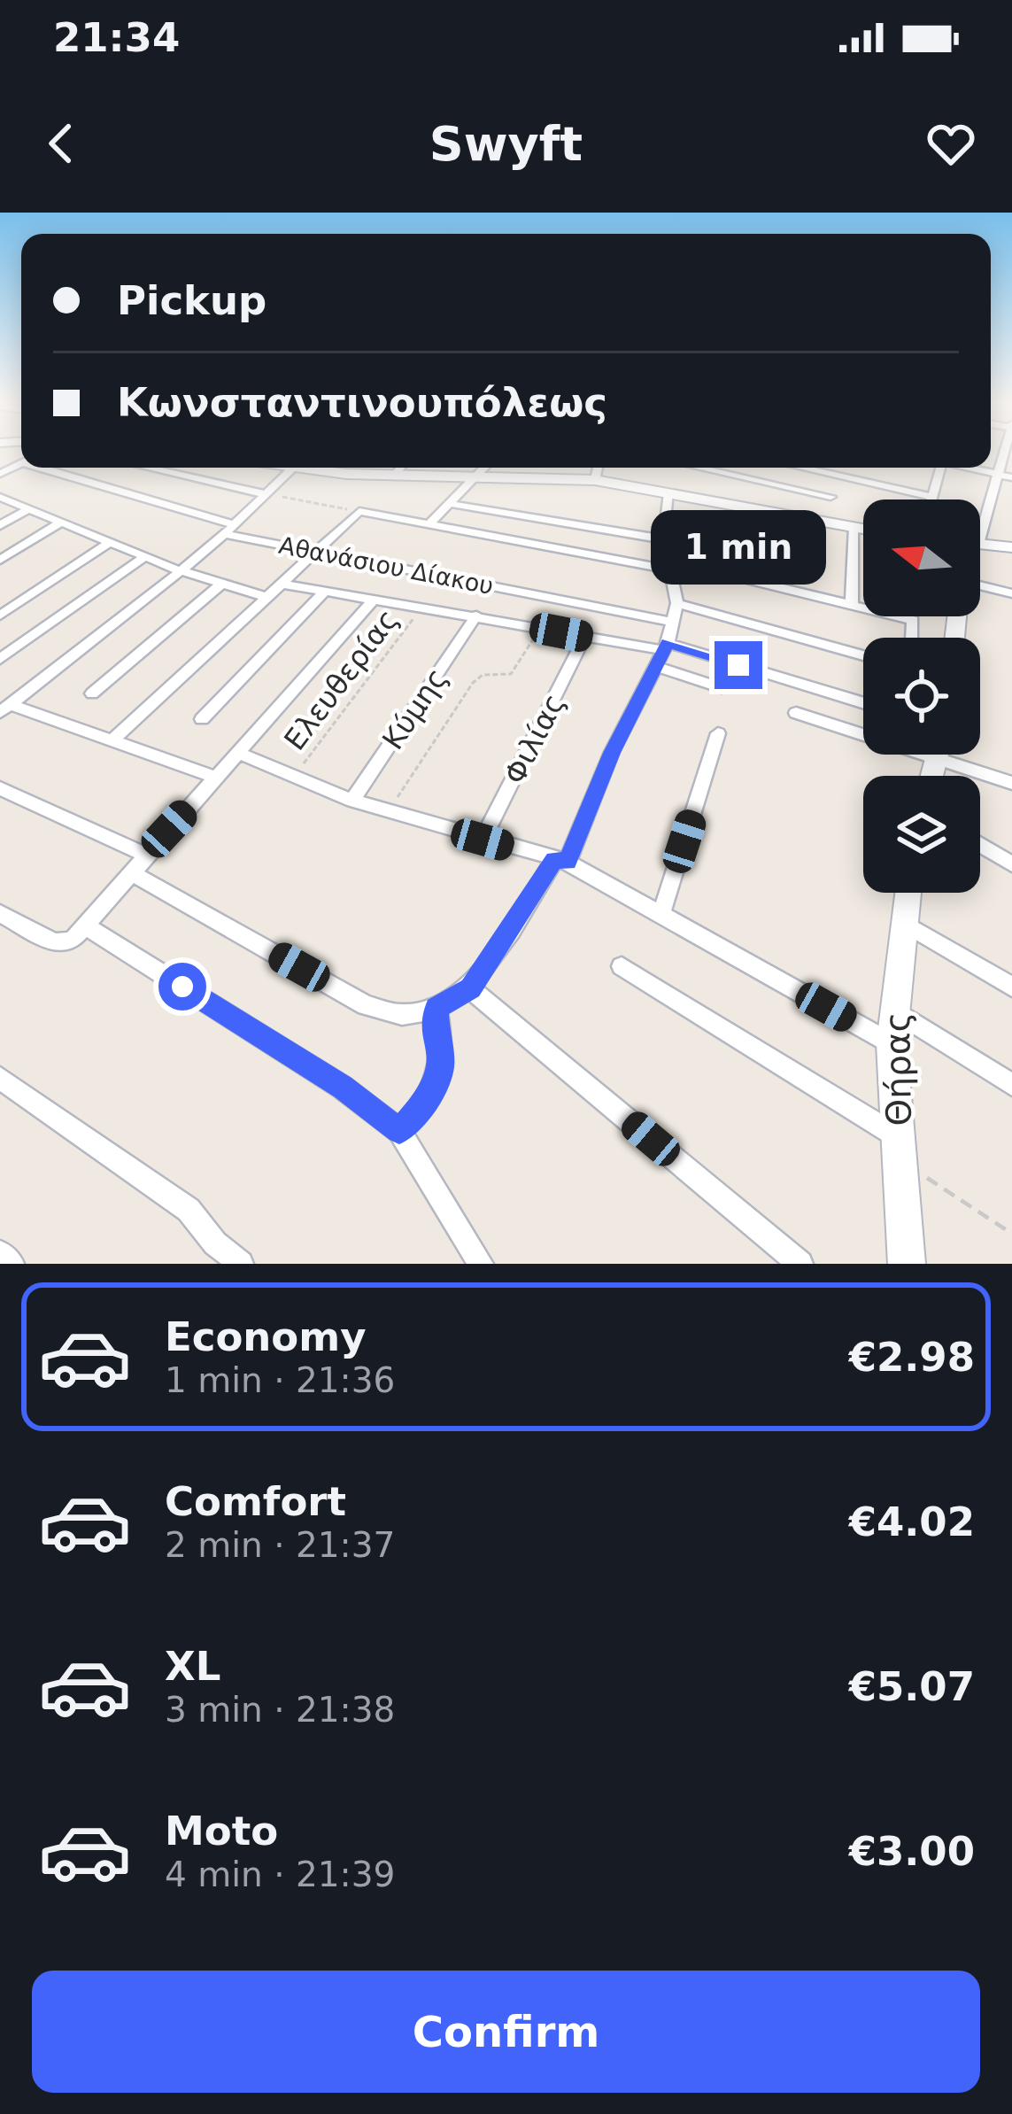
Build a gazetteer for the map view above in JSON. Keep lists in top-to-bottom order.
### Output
{
  "streets": {
    "main road": ["Θήρας"],
    "street": ["Αθανάσιου Δίακου", "Κύμης", "Φιλίας"],
    "path": ["Ελευθερίας"]
  },
  "north": "left",
  "page": {
    "status": "21:34",
    "header": "Swyft",
    "banner": ["Pickup", "Κωνσταντινουπόλεως"],
    "bubble": "1 min",
    "list": [
      {
        "name": "Economy",
        "note": "1 min · 21:36",
        "value": "€2.98"
      },
      {
        "name": "Comfort",
        "note": "2 min · 21:37",
        "value": "€4.02"
      },
      {
        "name": "XL",
        "note": "3 min · 21:38",
        "value": "€5.07"
      },
      {
        "name": "Moto",
        "note": "4 min · 21:39",
        "value": "€3.00"
      }
    ],
    "buttons": "Confirm"
  }
}
